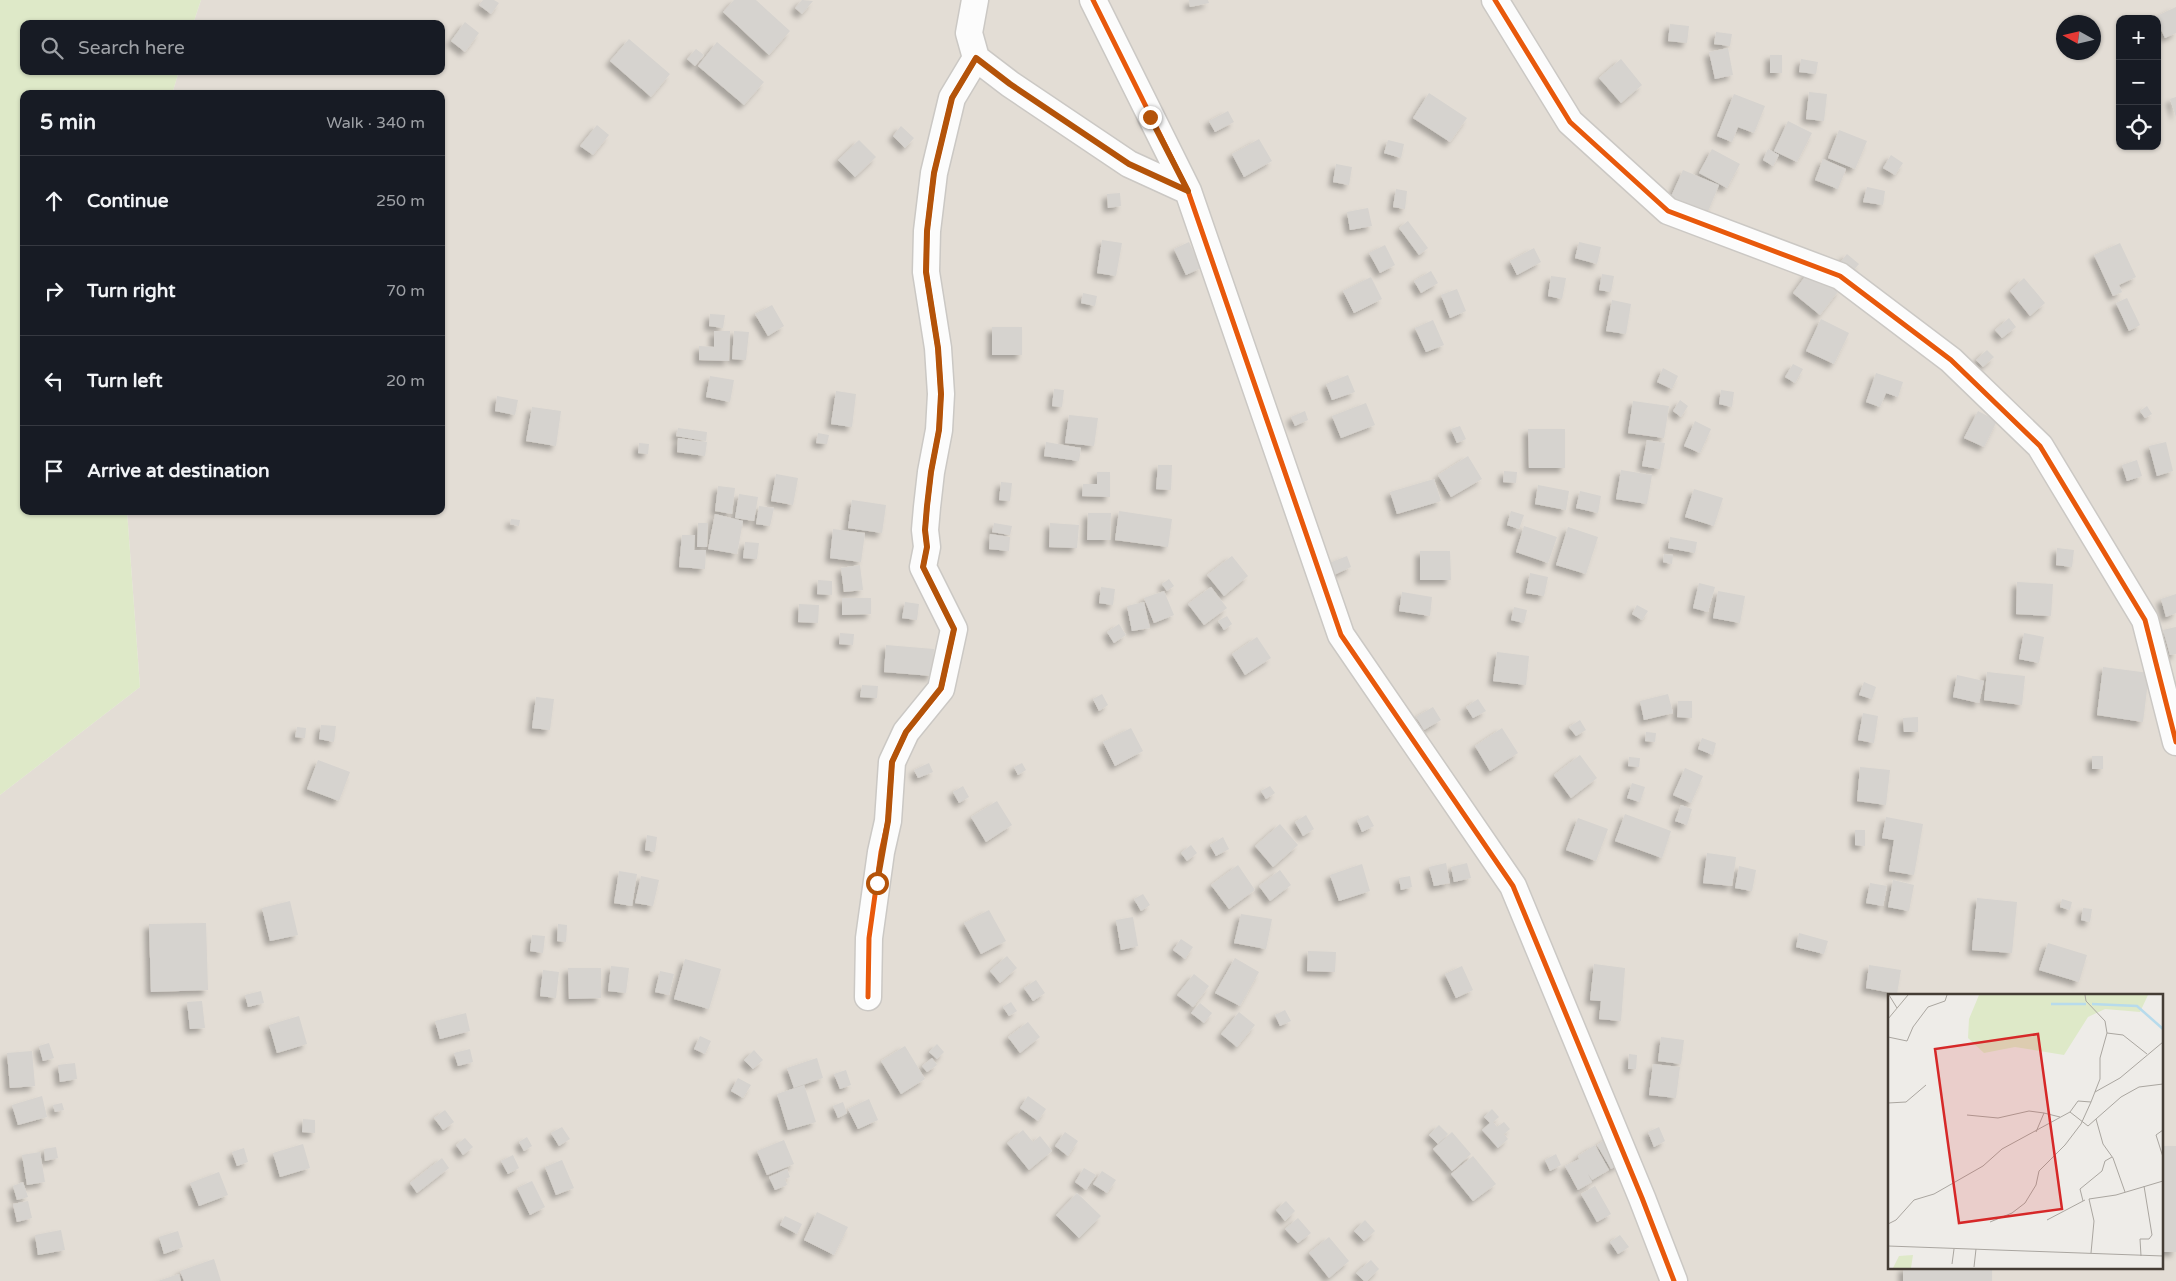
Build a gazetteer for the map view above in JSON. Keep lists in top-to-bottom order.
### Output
{
  "north": "left",
  "page": {
    "map_buttons": ["+", "−"],
    "search": "Search here",
    "heading": ["5 min", "Walk · 340 m"],
    "list": [
      ["Continue", "250 m"],
      ["Turn right", "70 m"],
      ["Turn left", "20 m"],
      "Arrive at destination"
    ]
  }
}
